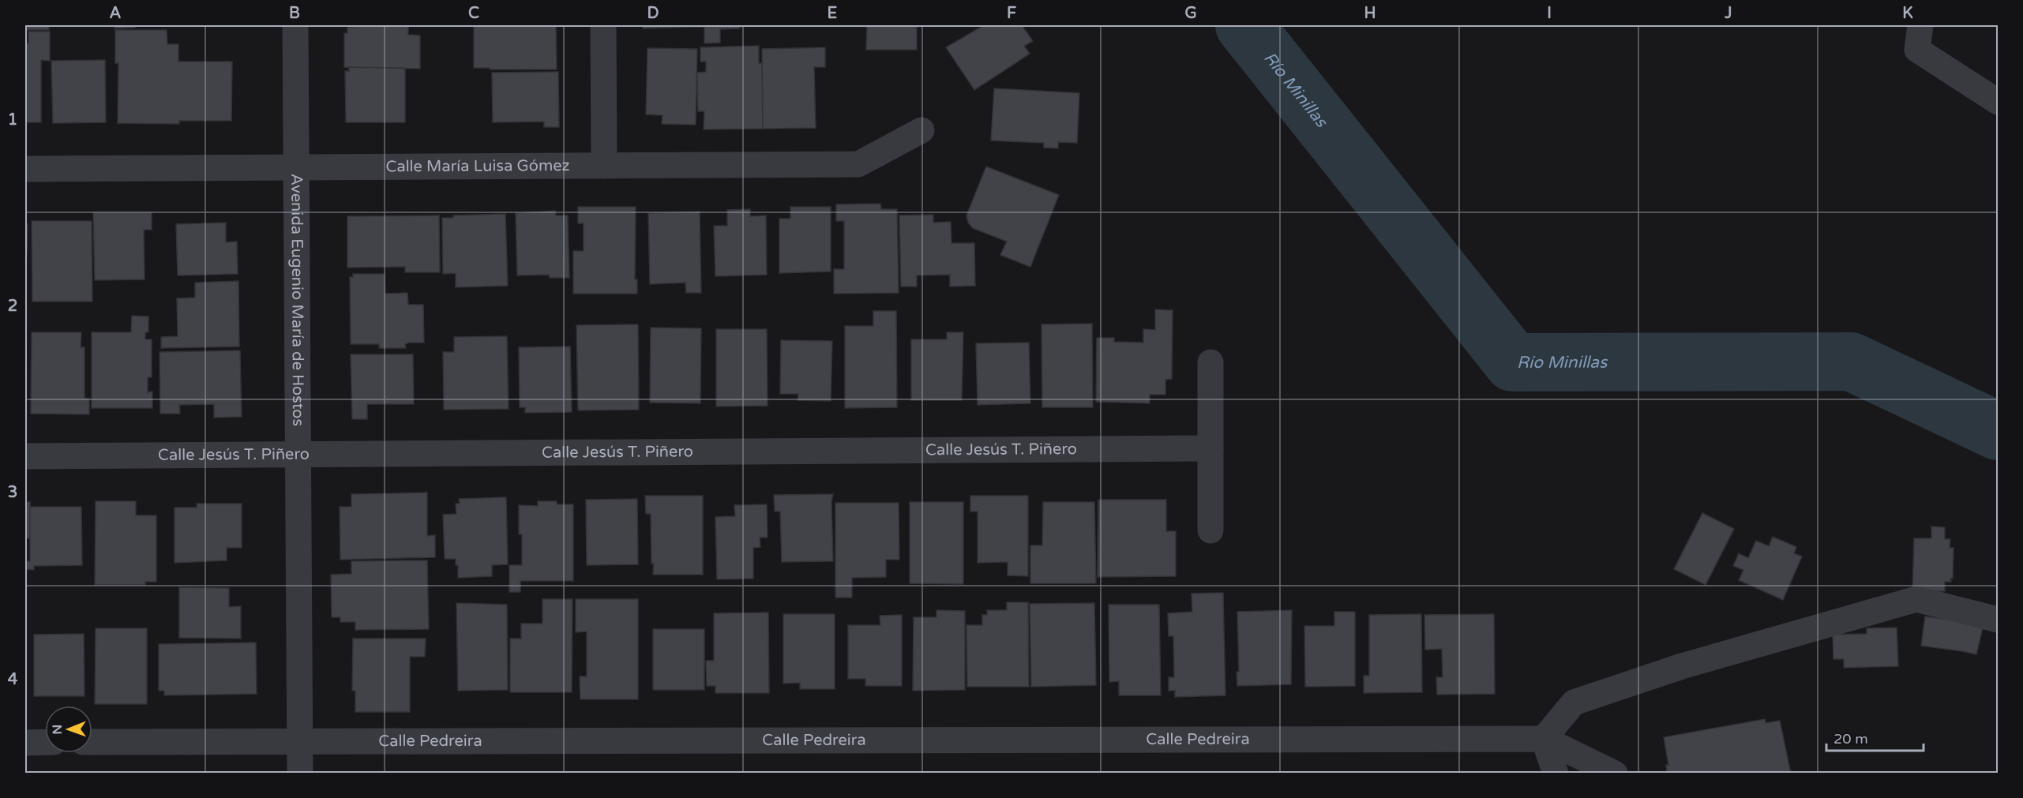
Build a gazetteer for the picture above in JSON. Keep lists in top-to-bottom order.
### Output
{
  "streets": {
    "street": [
      "Calle María Luisa Gómez",
      "Avenida Eugenio María de Hostos",
      "Calle Jesús T. Piñero",
      "Calle Pedreira"
    ]
  },
  "crossings": [
    ["Calle María Luisa Gómez", "Avenida Eugenio María de Hostos"],
    ["Avenida Eugenio María de Hostos", "Calle Jesús T. Piñero"],
    ["Avenida Eugenio María de Hostos", "Calle Pedreira"]
  ],
  "water": ["Río Minillas"],
  "scale_bar": "20 m",
  "north": "left",
  "grid": {
    "columns": [
      "A",
      "B",
      "C",
      "D",
      "E",
      "F",
      "G",
      "H",
      "I",
      "J",
      "K"
    ],
    "rows": [
      "1",
      "2",
      "3",
      "4"
    ]
  }
}
